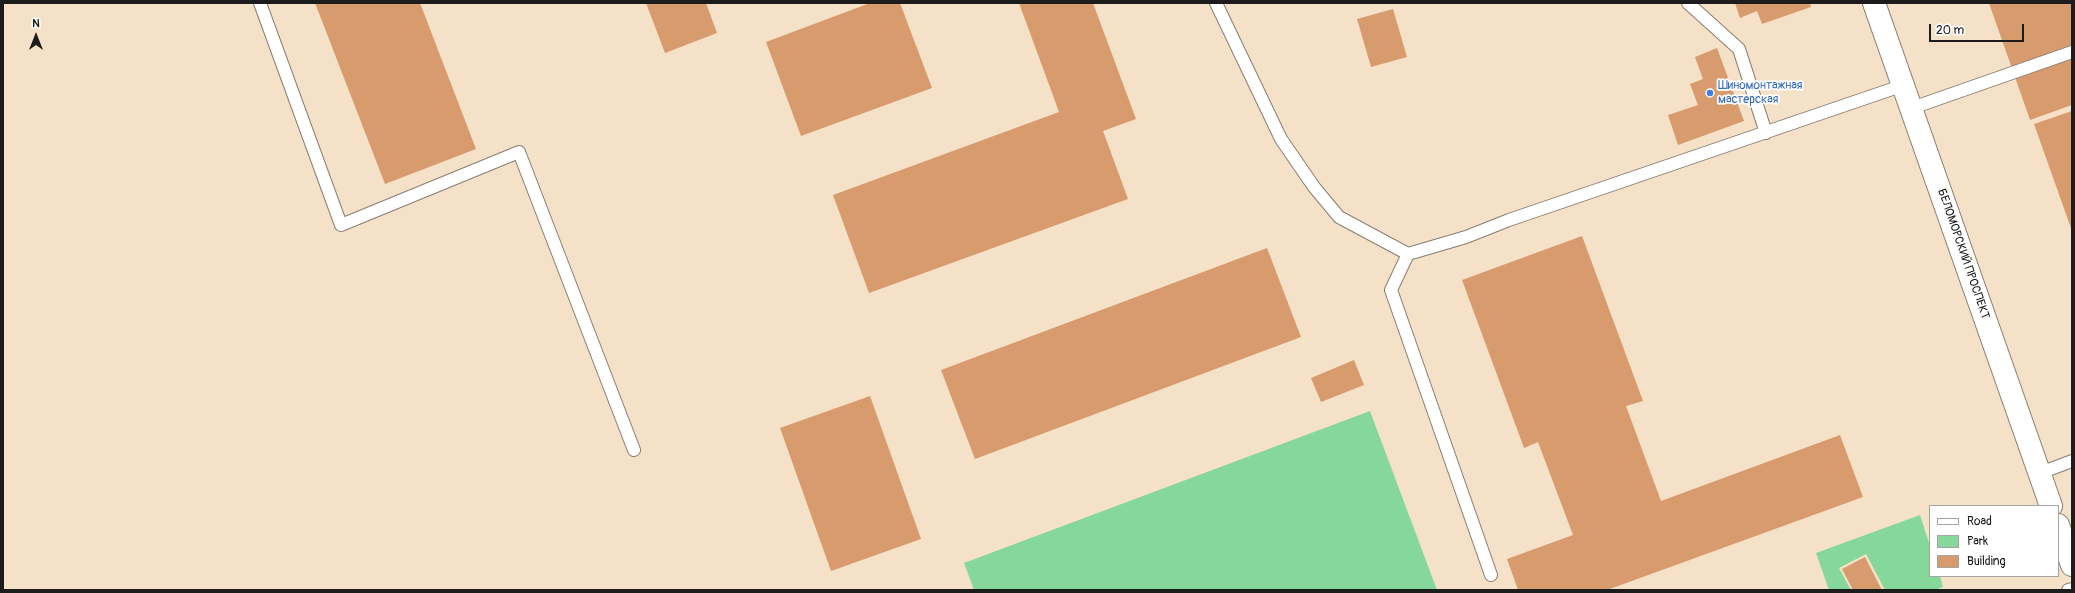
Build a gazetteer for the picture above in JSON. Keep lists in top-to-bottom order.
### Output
{
  "streets": {
    "street": ["БЕЛОМОРСКИЙ ПРОСПЕКТ"]
  },
  "places": ["Шиномонтажная мастерская"],
  "legend": ["Road", "Park", "Building"],
  "scale_bar": "20 m",
  "north": "top"
}
